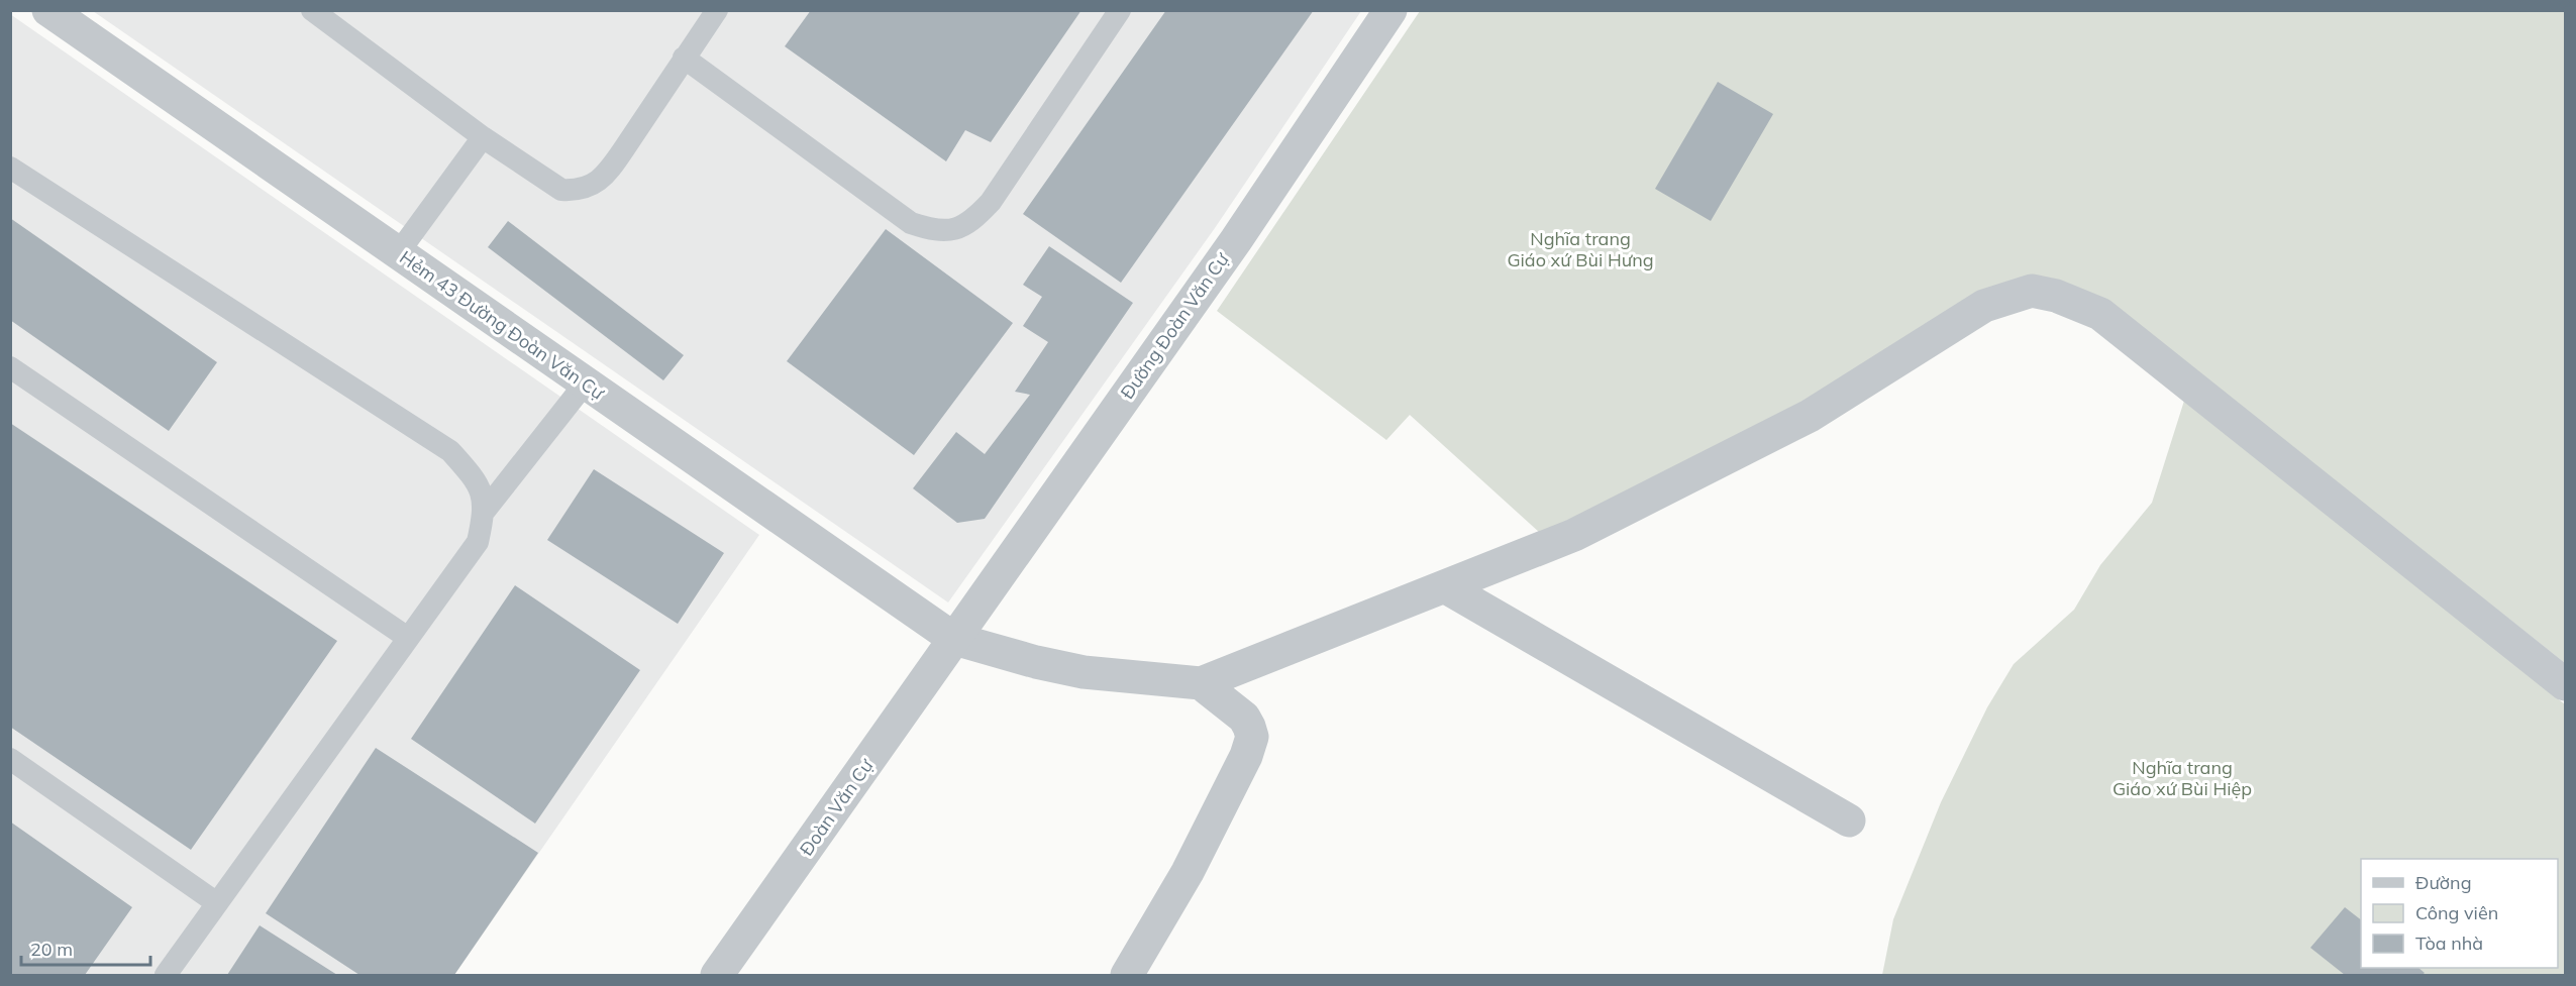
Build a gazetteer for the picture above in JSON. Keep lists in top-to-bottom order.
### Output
{
  "streets": {
    "street": ["Hẻm 43 Đường Đoàn Văn Cự", "Đường Đoàn Văn Cự", "Đoàn Văn Cự"]
  },
  "crossings": [
    ["Hẻm 43 Đường Đoàn Văn Cự", "Đường Đoàn Văn Cự"],
    ["Hẻm 43 Đường Đoàn Văn Cự", "Đoàn Văn Cự"],
    ["Đường Đoàn Văn Cự", "Đoàn Văn Cự"]
  ],
  "parks": ["Nghĩa trang Giáo xứ Bùi Hưng", "Nghĩa trang Giáo xứ Bùi Hiệp"],
  "legend": ["Đường", "Công viên", "Tòa nhà"],
  "scale_bar": "20 m"
}
